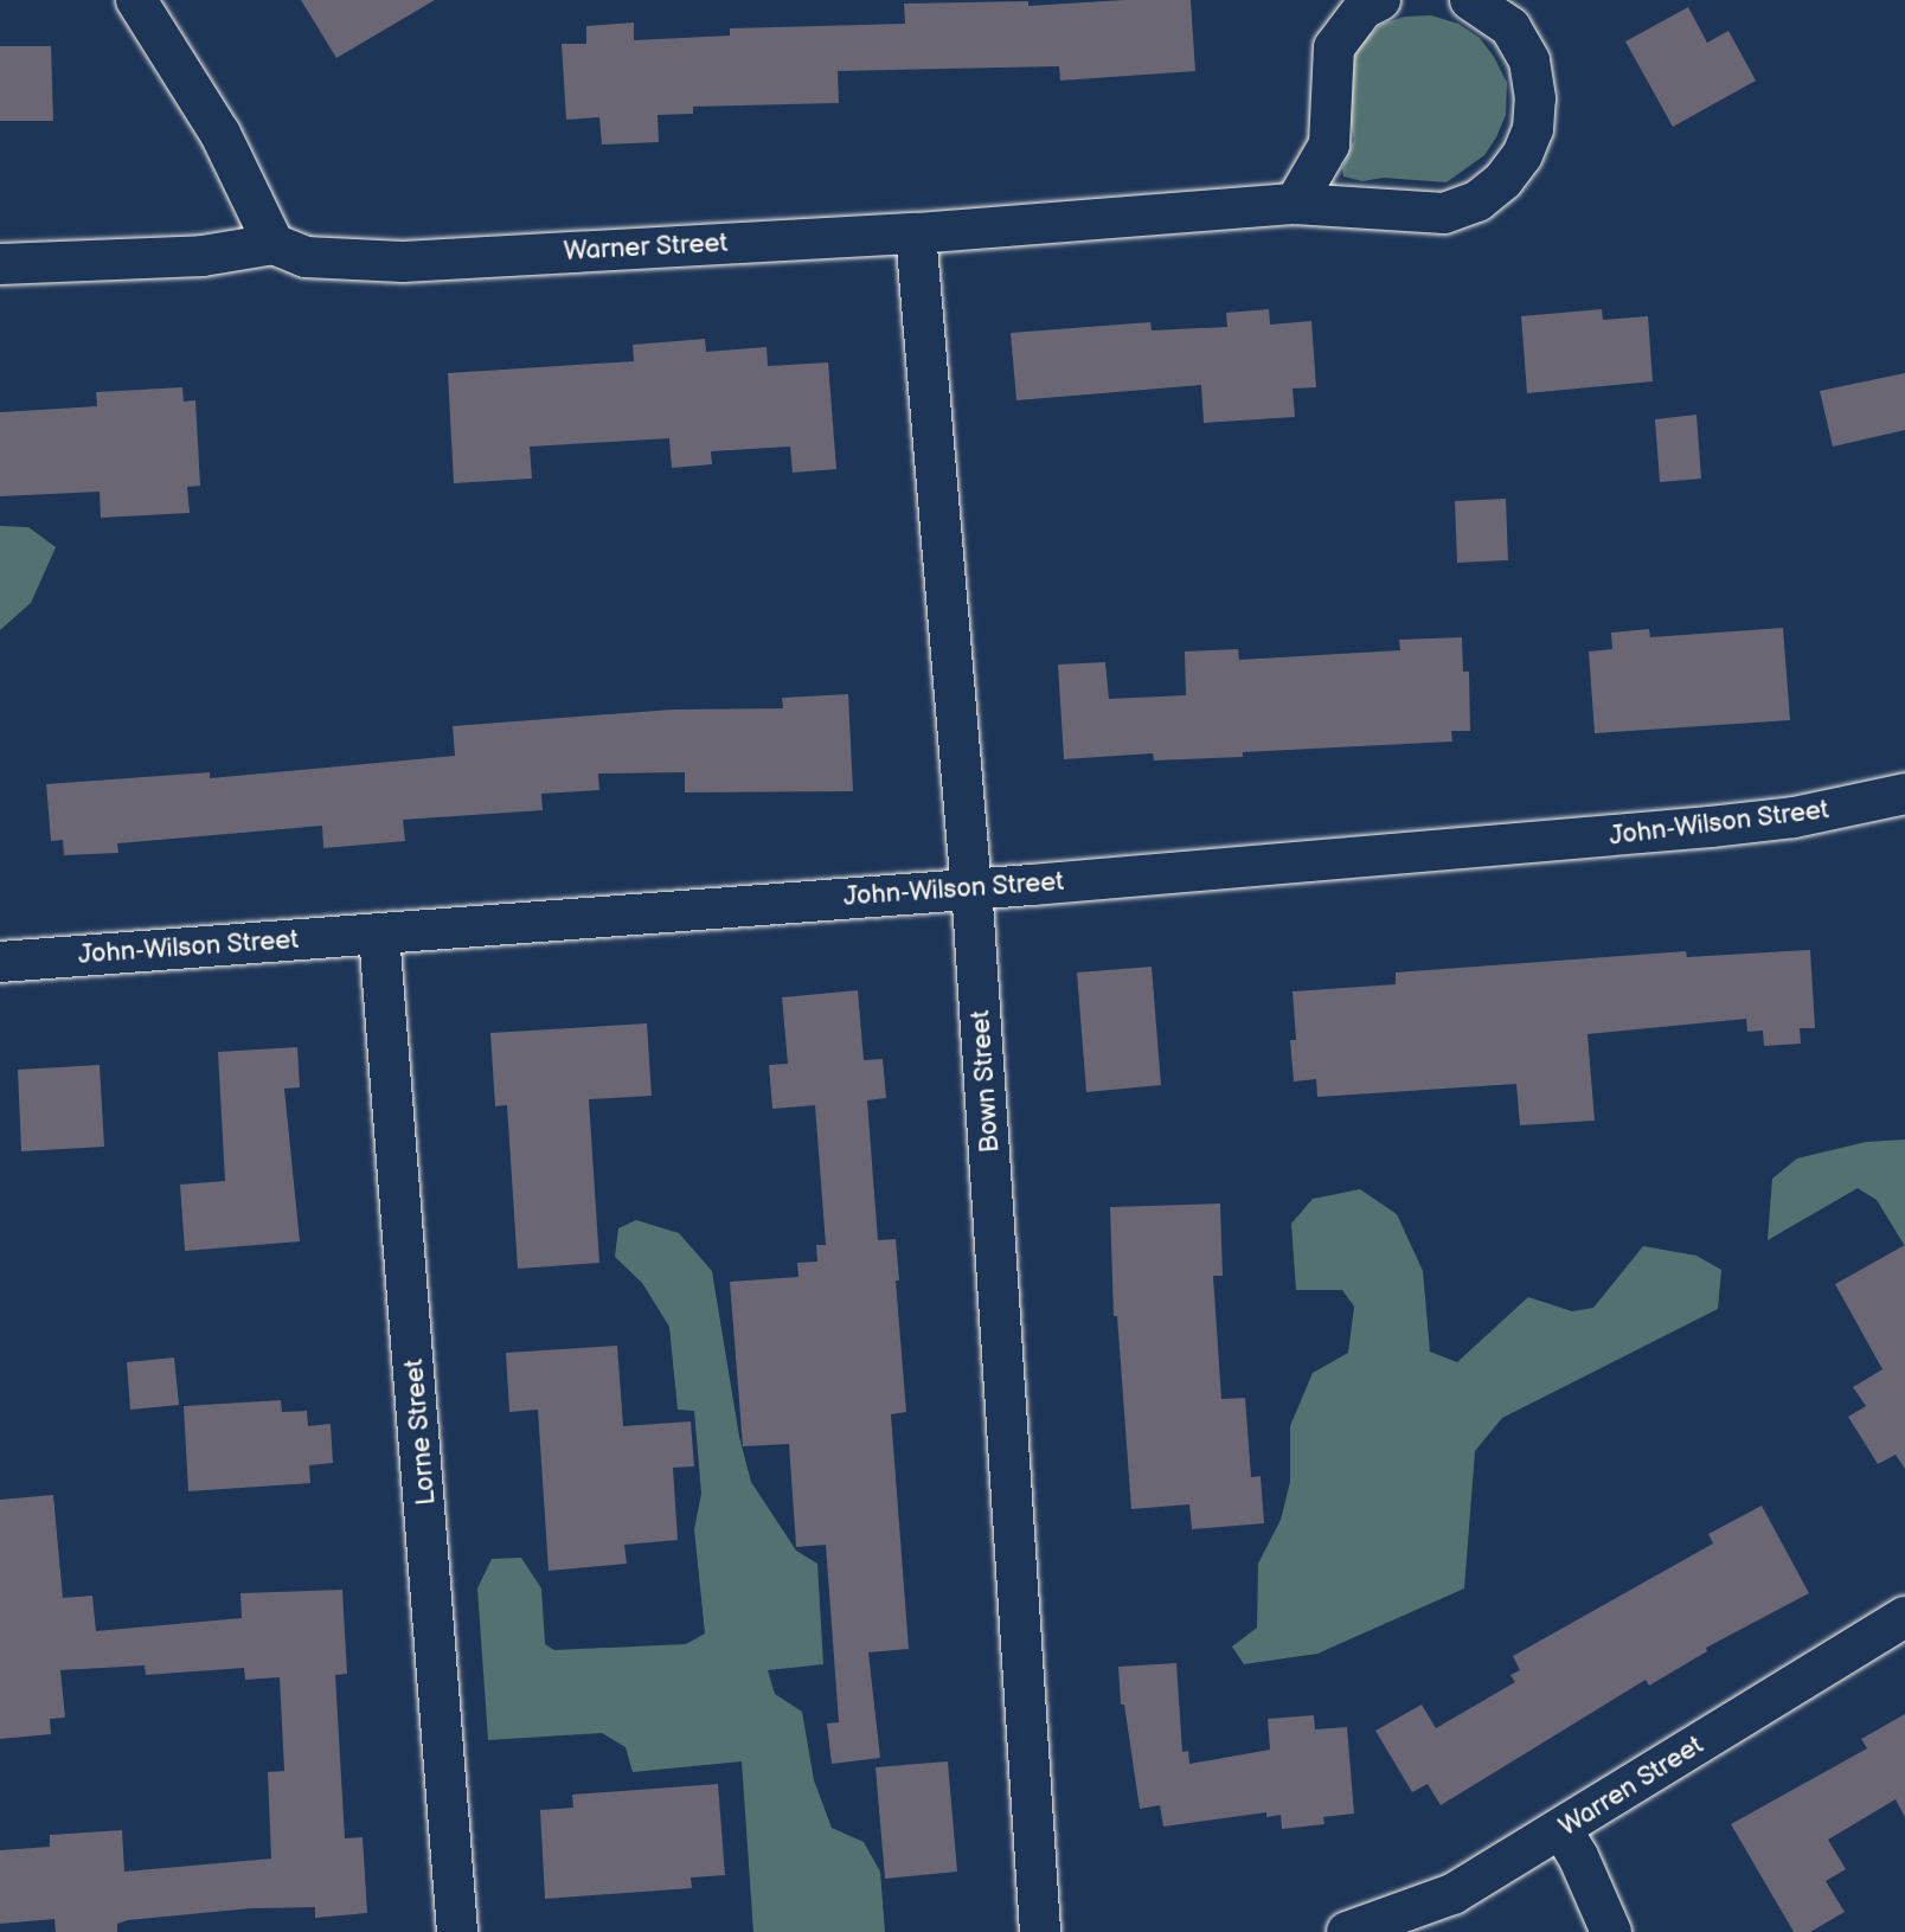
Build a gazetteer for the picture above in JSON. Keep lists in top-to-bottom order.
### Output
{
  "streets": {
    "street": [
      "Warner Street",
      "John-Wilson Street",
      "Bown Street",
      "Lorne Street",
      "Warren Street"
    ]
  },
  "crossings": [
    ["Warner Street", "Bown Street"],
    ["John-Wilson Street", "Bown Street"],
    ["John-Wilson Street", "Lorne Street"]
  ]
}
